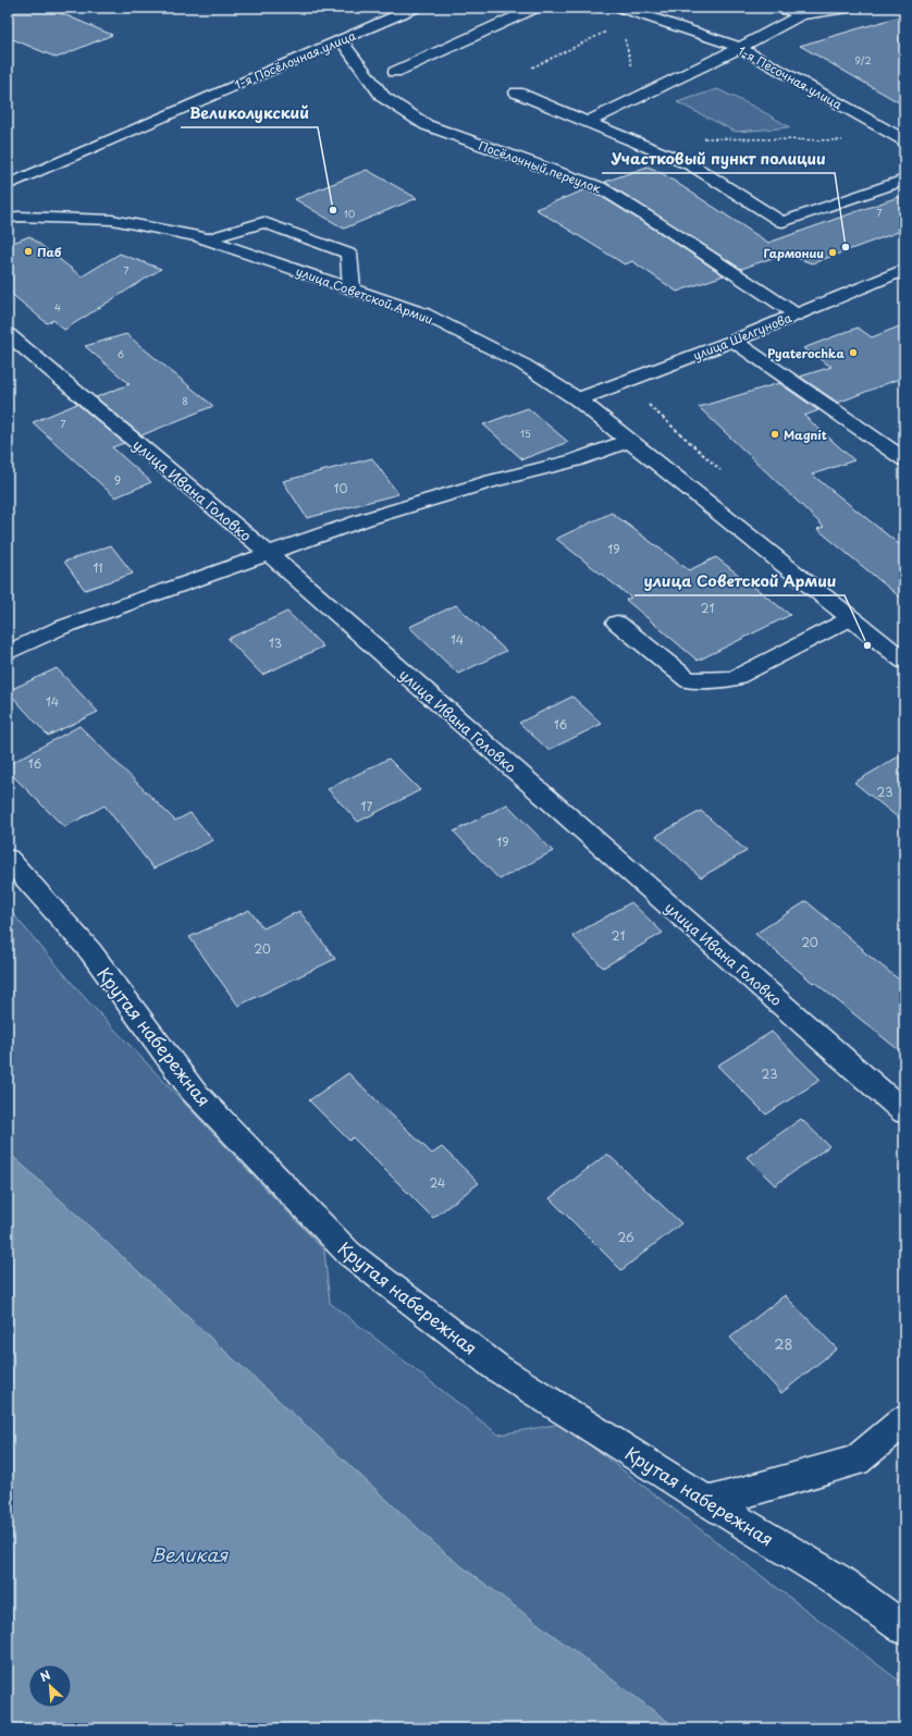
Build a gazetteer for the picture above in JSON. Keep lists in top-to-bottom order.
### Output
{
  "streets": {
    "street": [
      "1-я Посёлочная улица",
      "1-я Песочная улица",
      "Посёлочный переулок",
      "улица Советской Армии",
      "улица Шелгунова",
      "улица Ивана Головко",
      "Крутая набережная"
    ]
  },
  "crossings": [
    ["1-я Посёлочная улица", "Посёлочный переулок"],
    ["Посёлочный переулок", "улица Шелгунова"],
    ["улица Советской Армии", "улица Шелгунова"]
  ],
  "water": ["Великая"],
  "places": [
    "Великолукский",
    "Участковый пункт полиции",
    "Паб",
    "Гармонии",
    "Pyaterochka",
    "Magnit",
    "улица Советской Армии"
  ],
  "house_numbers": [
    "9/2",
    "7",
    "10",
    "7",
    "4",
    "6",
    "8",
    "7",
    "15",
    "9",
    "10",
    "19",
    "11",
    "21",
    "14",
    "13",
    "14",
    "16",
    "16",
    "23",
    "17",
    "19",
    "21",
    "20",
    "20",
    "23",
    "24",
    "26",
    "28"
  ],
  "north": "top left"
}
